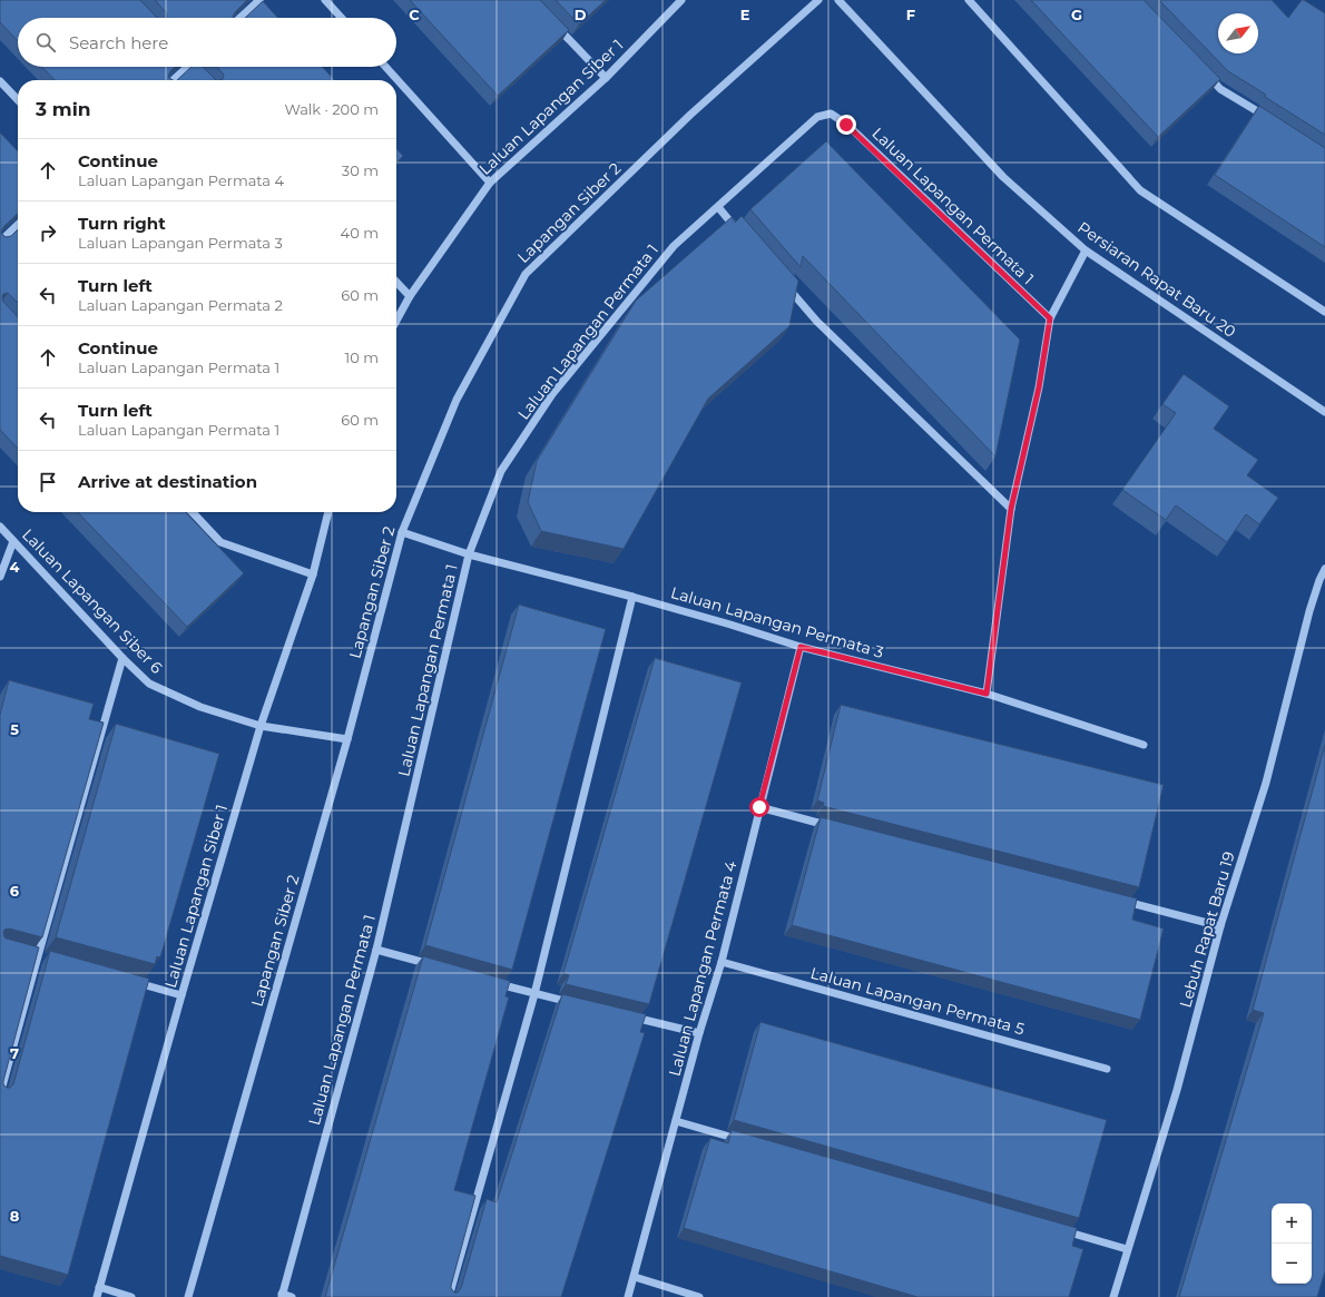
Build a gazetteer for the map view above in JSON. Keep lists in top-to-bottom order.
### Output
{
  "streets": {
    "street": [
      "Laluan Lapangan Siber 1",
      "Laluan Lapangan Permata 1",
      "Lapangan Siber 2",
      "Persiaran Rapat Baru 20",
      "Laluan Lapangan Siber 6",
      "Laluan Lapangan Permata 3",
      "Lebuh Rapat Baru 19",
      "Laluan Lapangan Permata 4",
      "Laluan Lapangan Permata 5"
    ]
  },
  "crossings": [
    ["Laluan Lapangan Siber 1", "Laluan Lapangan Siber 6"],
    ["Laluan Lapangan Permata 1", "Laluan Lapangan Permata 3"],
    ["Lapangan Siber 2", "Laluan Lapangan Siber 6"],
    ["Lapangan Siber 2", "Laluan Lapangan Permata 3"],
    ["Laluan Lapangan Permata 3", "Laluan Lapangan Permata 4"],
    ["Laluan Lapangan Permata 4", "Laluan Lapangan Permata 5"]
  ],
  "north": "top right",
  "page": {
    "search": "Search here",
    "heading": ["3 min", "Walk · 200 m"],
    "list": [
      ["Continue", "Laluan Lapangan Permata 4", "30 m"],
      ["Turn right", "Laluan Lapangan Permata 3", "40 m"],
      ["Turn left", "Laluan Lapangan Permata 2", "60 m"],
      ["Continue", "Laluan Lapangan Permata 1", "10 m"],
      ["Turn left", "Laluan Lapangan Permata 1", "60 m"],
      "Arrive at destination"
    ],
    "map_buttons": ["+", "−"]
  },
  "grid": {
    "columns": [
      "C",
      "D",
      "E",
      "F",
      "G"
    ],
    "rows": [
      "4",
      "5",
      "6",
      "7",
      "8"
    ]
  }
}
